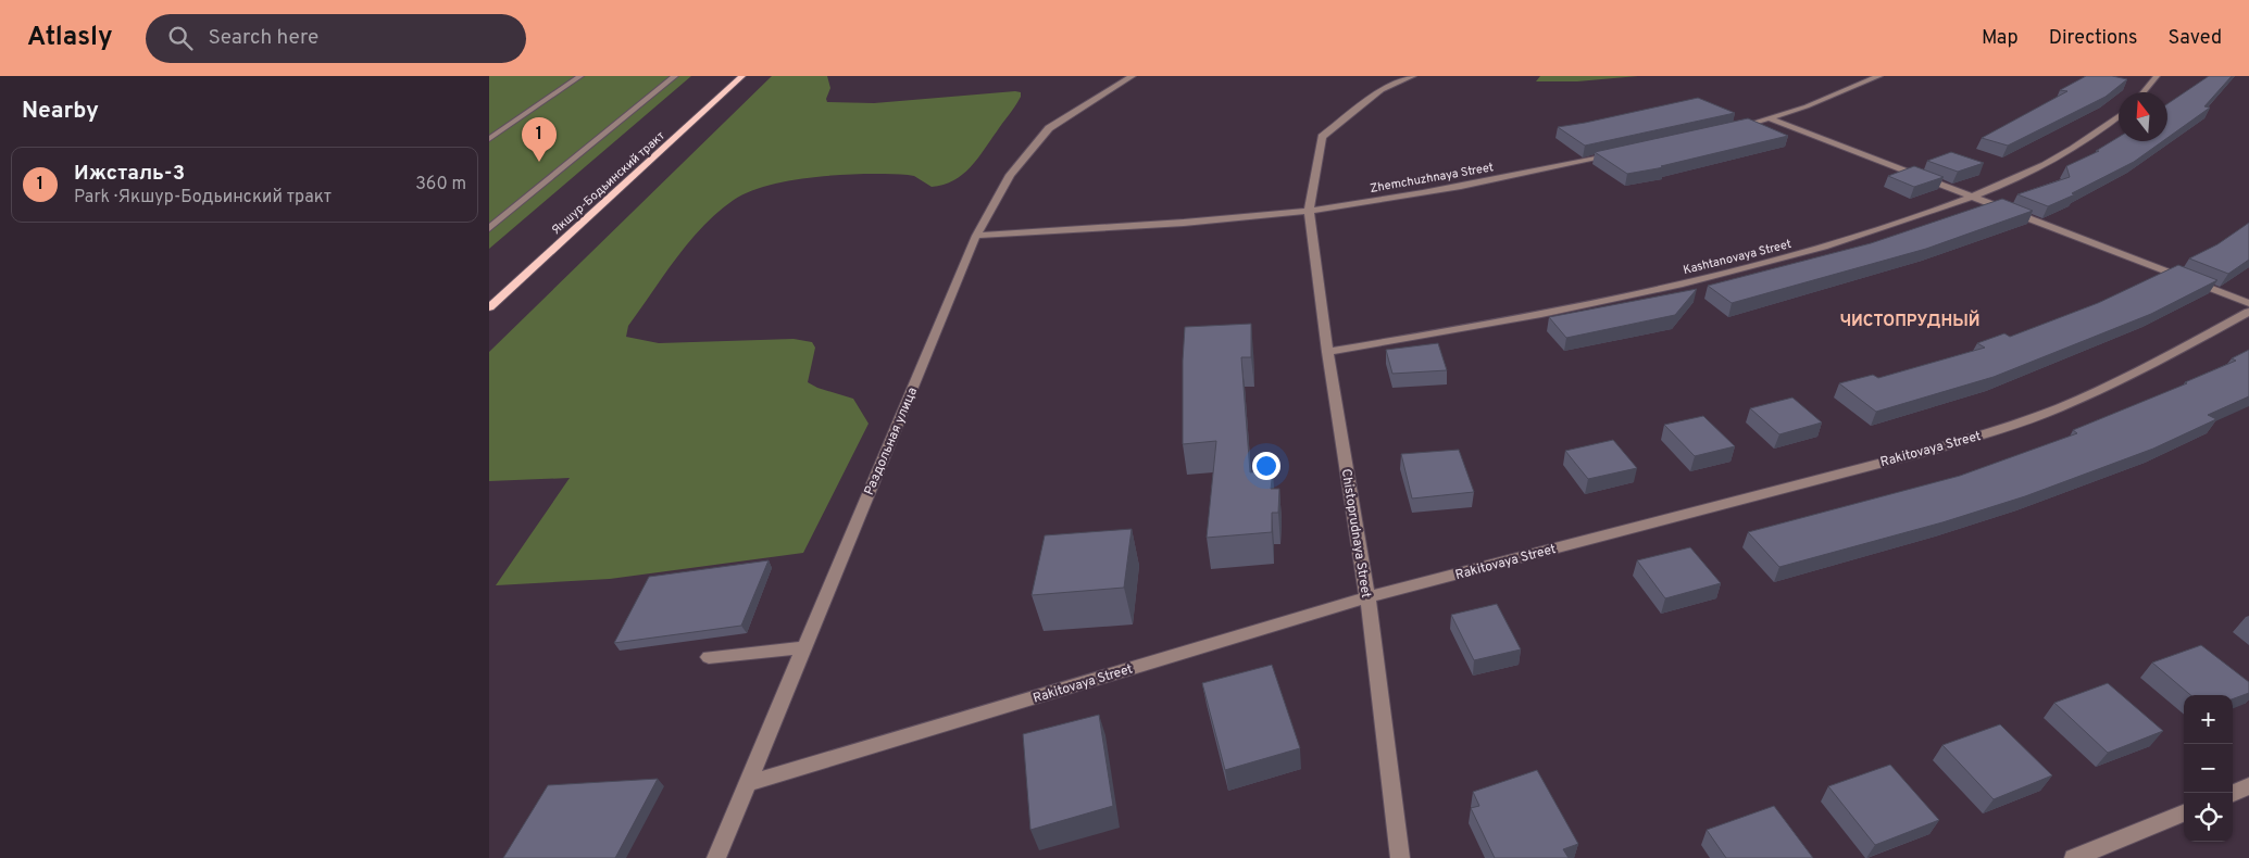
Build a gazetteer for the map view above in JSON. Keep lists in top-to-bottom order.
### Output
{
  "streets": {
    "main road": ["Якшур-Бодьинский тракт"],
    "street": [
      "Zhemchuzhnaya Street",
      "Kashtanovaya Street",
      "Раздольная улица",
      "Rakitovaya Street",
      "Chistoprudnaya Street"
    ]
  },
  "crossings": [
    ["Zhemchuzhnaya Street", "Раздольная улица"],
    ["Zhemchuzhnaya Street", "Chistoprudnaya Street"],
    ["Kashtanovaya Street", "Chistoprudnaya Street"],
    ["Раздольная улица", "Rakitovaya Street"],
    ["Rakitovaya Street", "Chistoprudnaya Street"]
  ],
  "districts": ["ЧИСТОПРУДНЫЙ"],
  "north": "top",
  "page": {
    "header": "Atlasly",
    "search": "Search here",
    "nav": ["Map", "Directions", "Saved"],
    "heading": "Nearby",
    "pins": "1",
    "list": [
      {
        "mark": "1",
        "name": "Ижсталь-3",
        "note": "Park · Якшур-Бодьинский тракт",
        "value": "360 m"
      }
    ],
    "map_buttons": ["+", "−"]
  }
}
